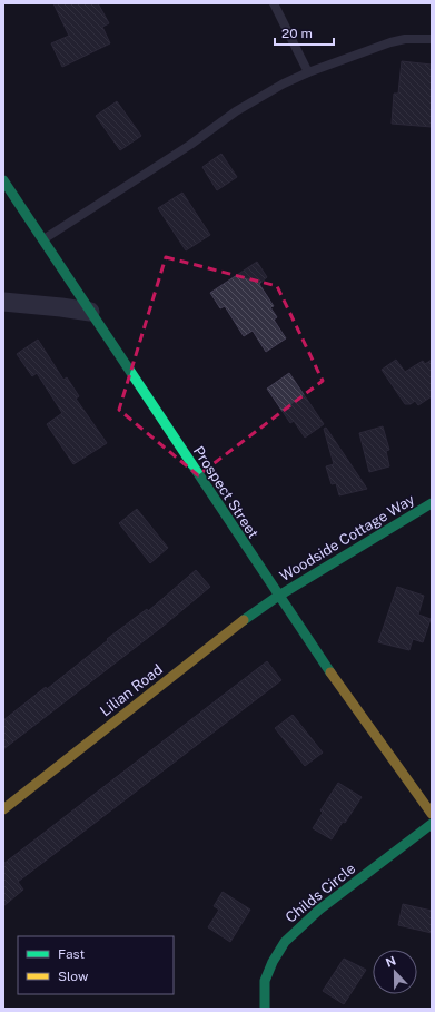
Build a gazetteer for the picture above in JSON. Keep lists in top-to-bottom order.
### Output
{
  "streets": {
    "street": [
      "Prospect Street",
      "Woodside Cottage Way",
      "Lilian Road",
      "Childs Circle"
    ]
  },
  "crossings": [
    ["Prospect Street", "Woodside Cottage Way"],
    ["Prospect Street", "Lilian Road"],
    ["Woodside Cottage Way", "Lilian Road"]
  ],
  "legend": ["Fast", "Slow"],
  "scale_bar": "20 m",
  "north": "top"
}
